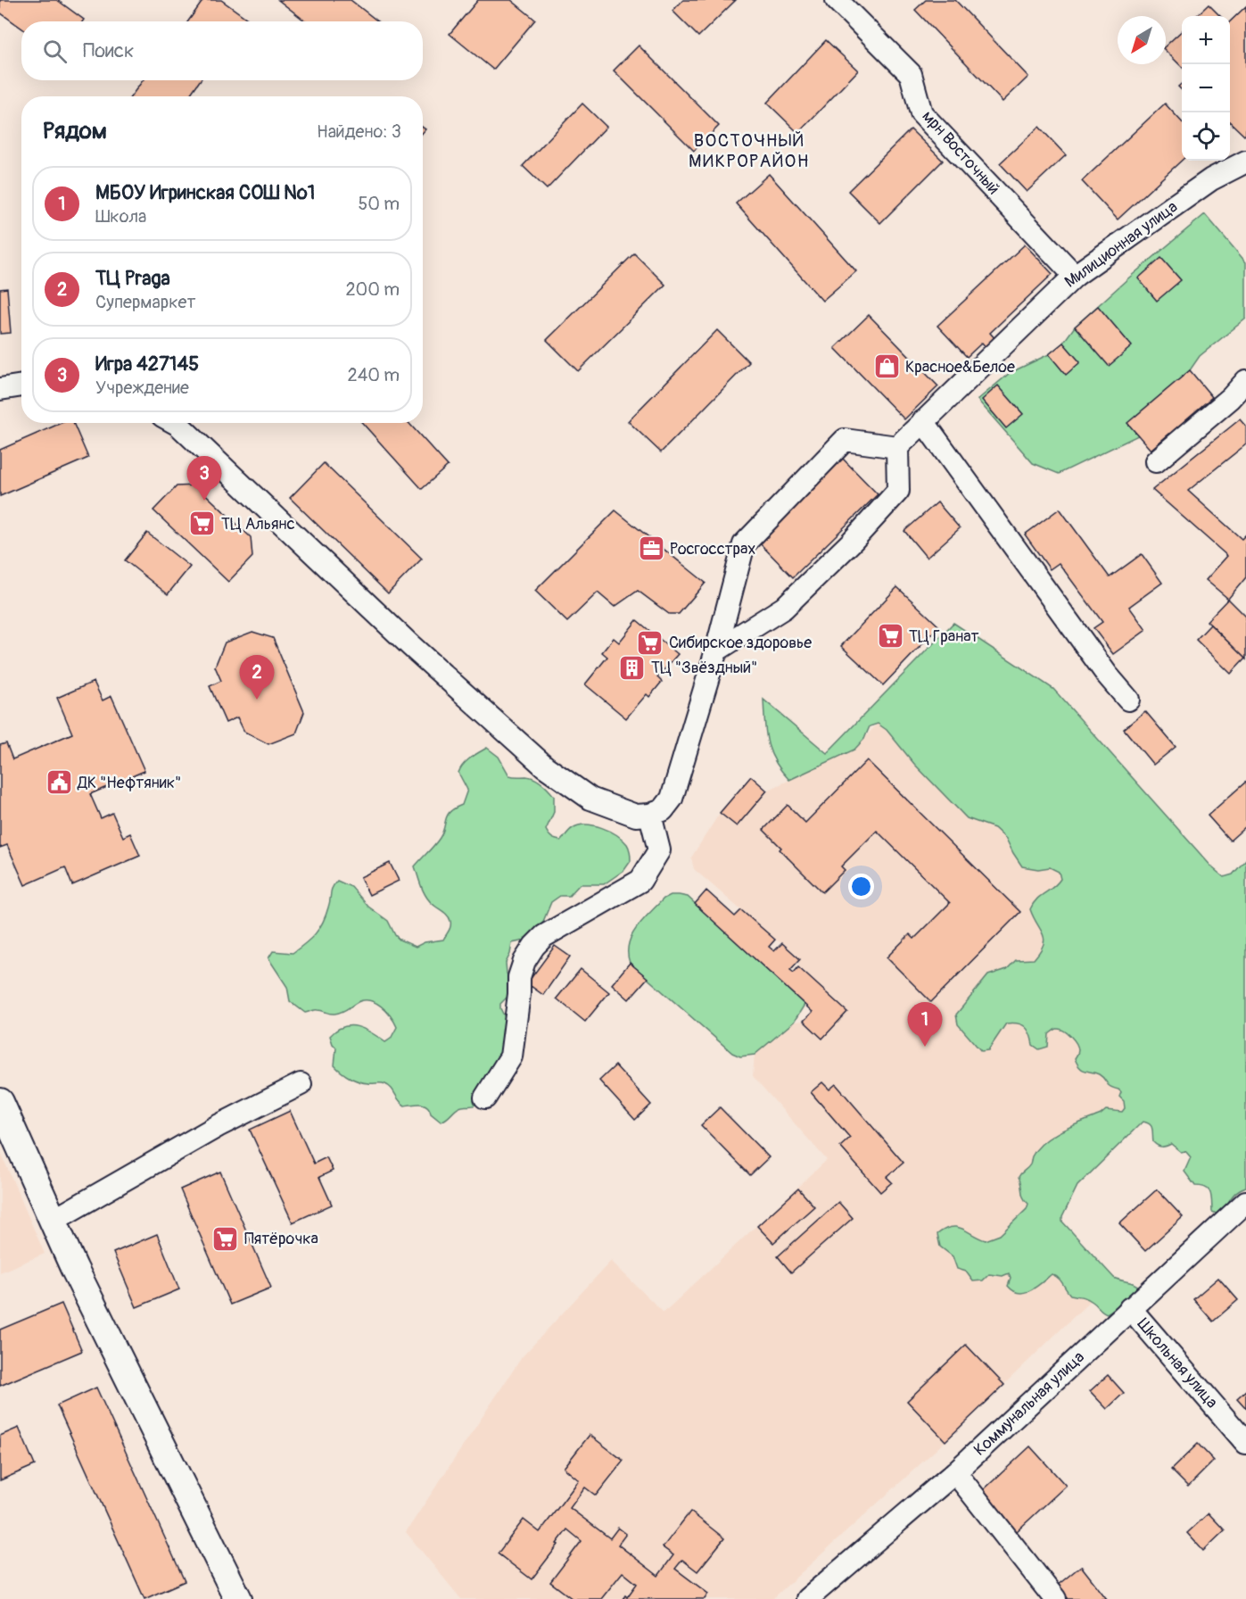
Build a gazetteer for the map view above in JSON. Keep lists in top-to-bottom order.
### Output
{
  "streets": {
    "street": [
      "мрн Восточный",
      "Милиционная улица",
      "Школьная улица",
      "Коммунальная улица"
    ]
  },
  "crossings": [
    ["мрн Восточный", "Милиционная улица"],
    ["Школьная улица", "Коммунальная улица"]
  ],
  "districts": ["ВОСТОЧНЫЙ МИКРОРАЙОН"],
  "places": {
    "shop": ["Красное&Белое"],
    "supermarket": [
      "ТЦ Альянс",
      "ТЦ Гранат",
      "Сибирское здоровье",
      "Пятёрочка"
    ],
    "office": ["Росгосстрах"],
    "building": ["ТЦ \"Звёздный\""],
    "public building": ["ДК \"Нефтяник\""]
  },
  "north": "bottom left",
  "page": {
    "map_buttons": ["+", "−"],
    "search": "Поиск",
    "heading": ["Рядом", "Найдено: 3"],
    "list": [
      {
        "mark": "1",
        "name": "МБОУ Игринская СОШ №1",
        "note": "Школа",
        "value": "50 m"
      },
      {
        "mark": "2",
        "name": "ТЦ Praga",
        "note": "Супермаркет",
        "value": "200 m"
      },
      {
        "mark": "3",
        "name": "Игра 427145",
        "note": "Учреждение",
        "value": "240 m"
      }
    ],
    "pins": ["3", "2", "1"]
  }
}
